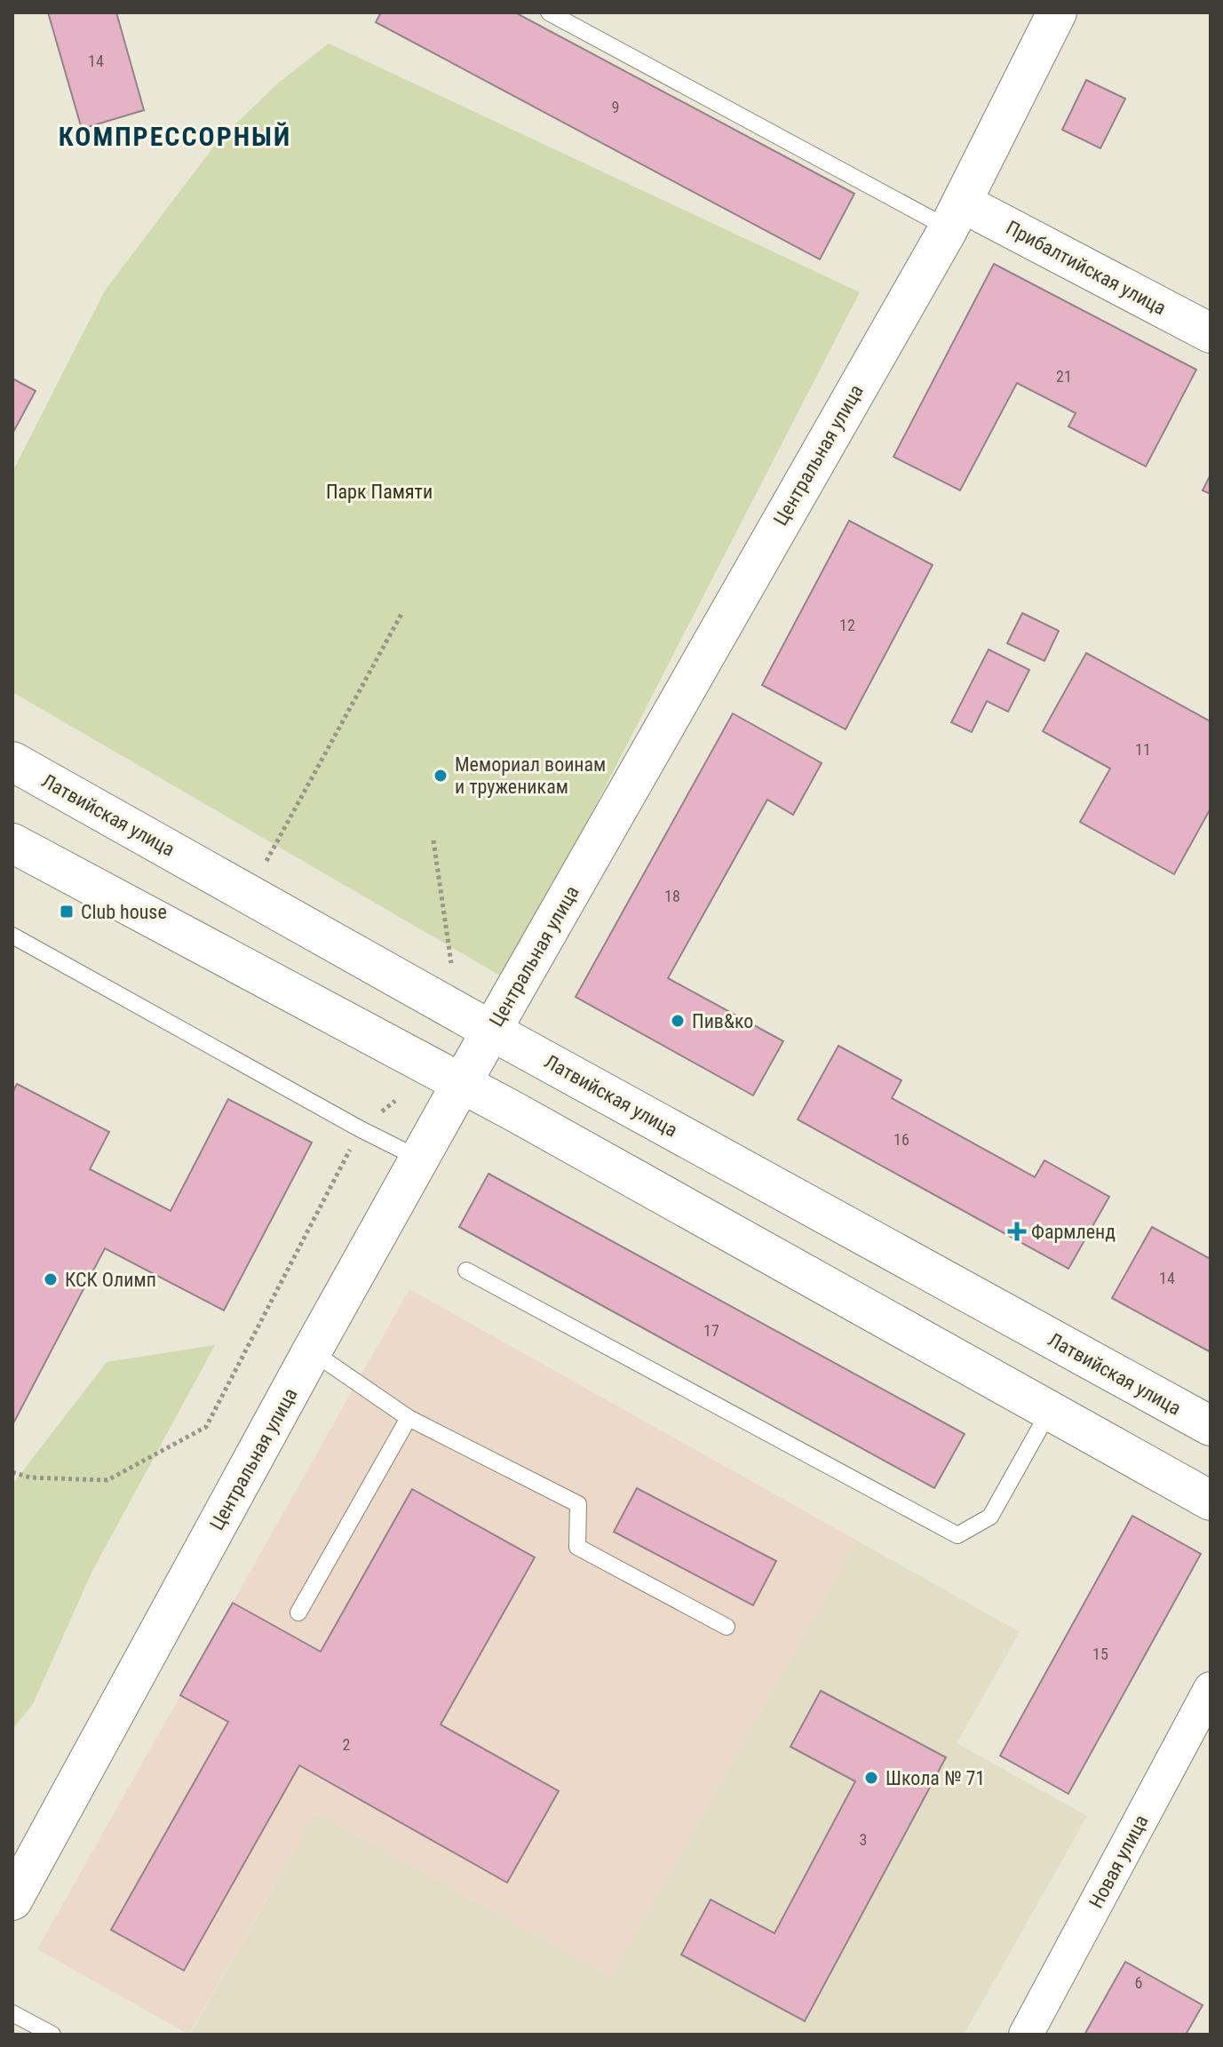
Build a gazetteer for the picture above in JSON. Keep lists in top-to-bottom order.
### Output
{
  "streets": {
    "street": [
      "Прибалтийская улица",
      "Центральная улица",
      "Латвийская улица",
      "Новая улица"
    ]
  },
  "crossings": [
    ["Прибалтийская улица", "Центральная улица"],
    ["Центральная улица", "Латвийская улица"]
  ],
  "districts": ["КОМПРЕССОРНЫЙ"],
  "parks": ["Парк Памяти"],
  "places": {
    "other": [
      "Мемориал воинам и труженикам",
      "Пив&ко",
      "КСК Олимп",
      "Школа № 71"
    ],
    "transit": ["Club house"],
    "health": ["Фармленд"]
  },
  "house_numbers": [
    "14",
    "9",
    "21",
    "12",
    "11",
    "18",
    "16",
    "14",
    "17",
    "15",
    "2",
    "3",
    "6"
  ]
}
